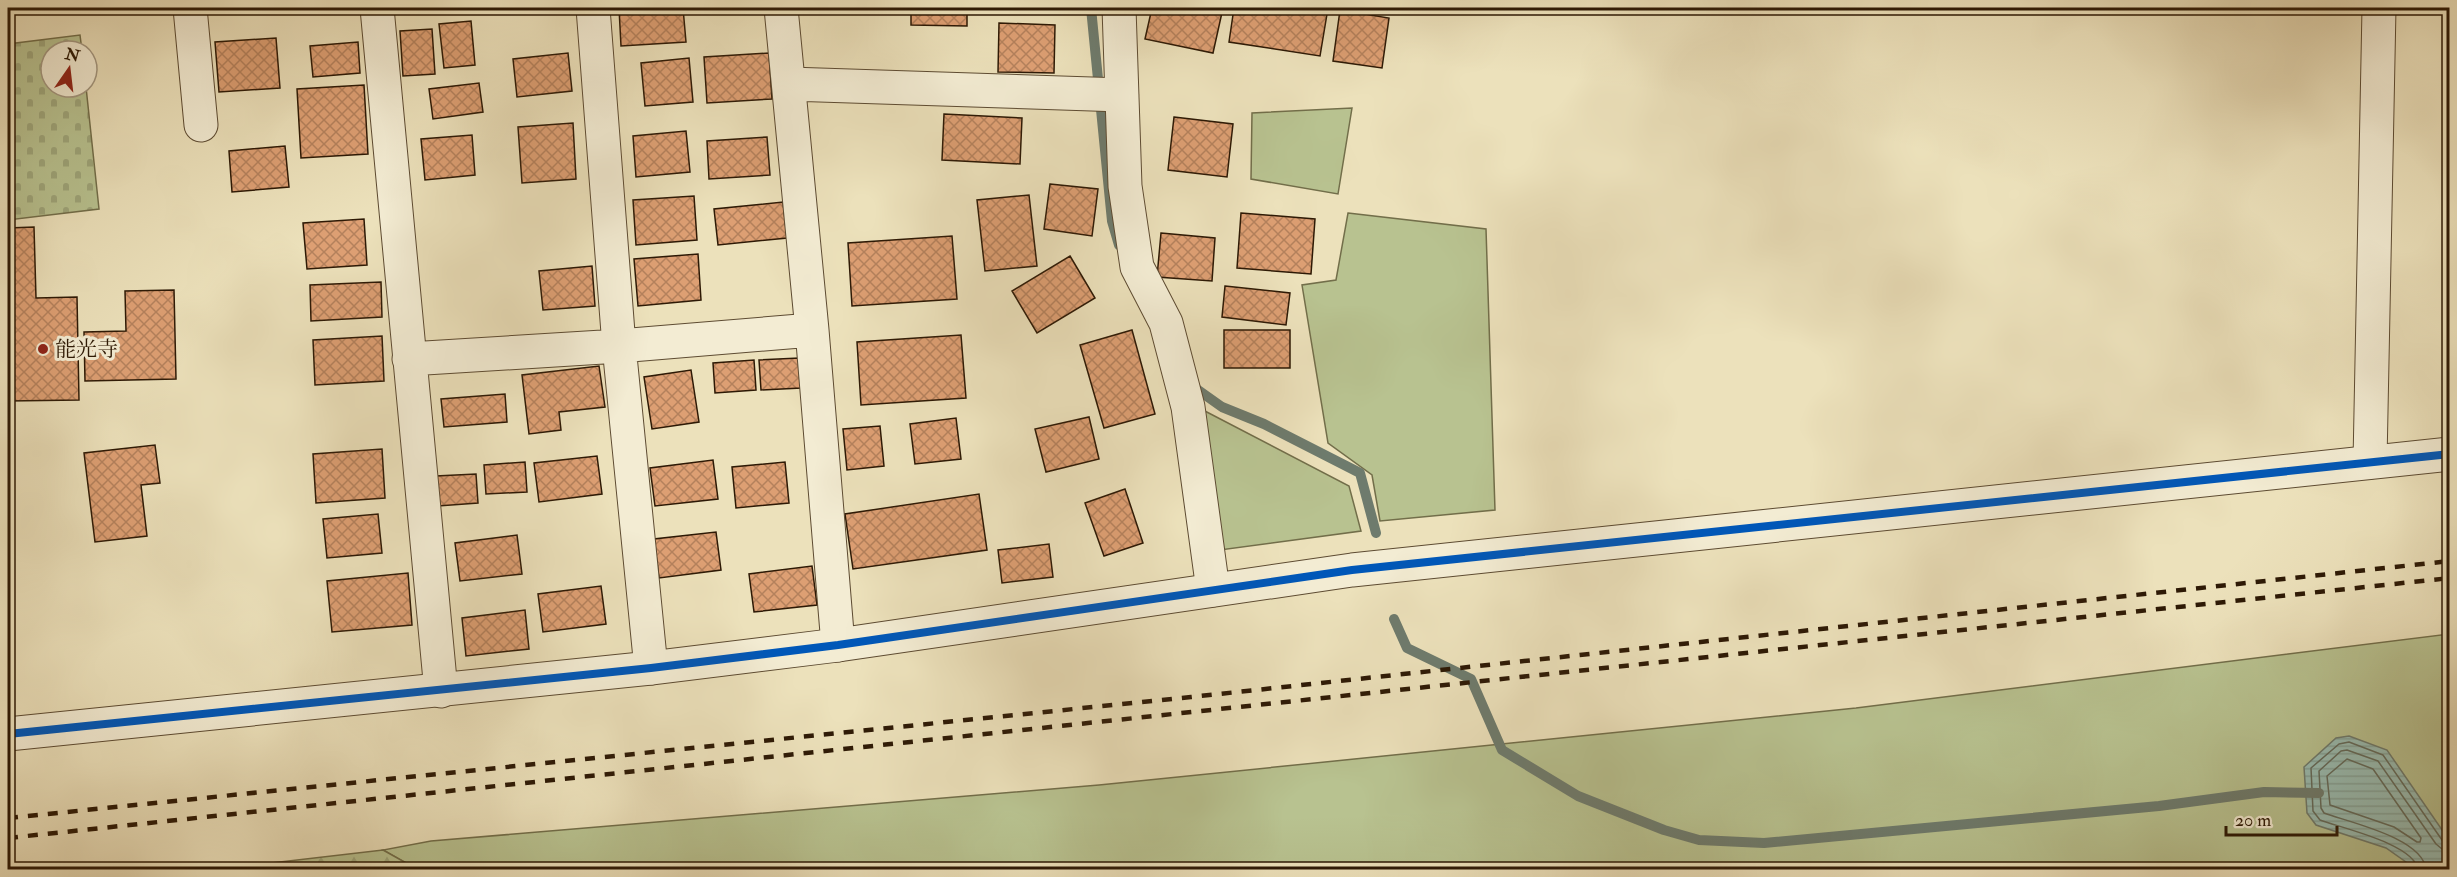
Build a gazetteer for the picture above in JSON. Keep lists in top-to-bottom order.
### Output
{
  "places": ["能光寺"],
  "scale_bar": "20 m",
  "north": "top"
}
